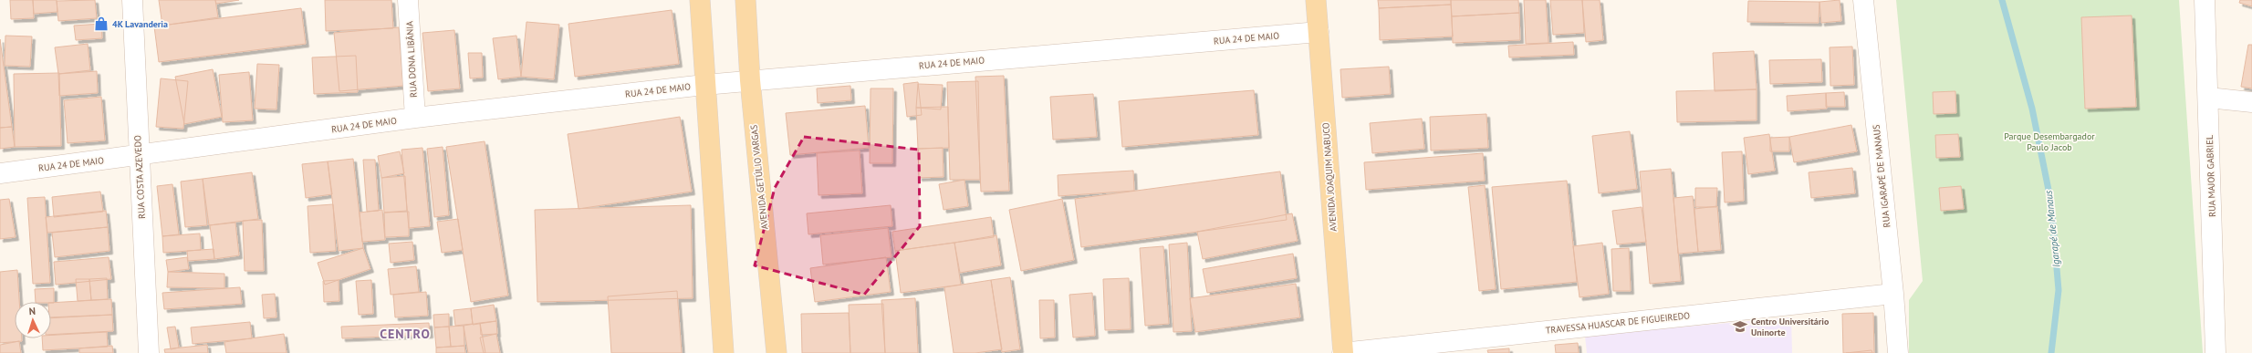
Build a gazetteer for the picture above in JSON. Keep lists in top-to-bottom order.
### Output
{
  "streets": {
    "main road": ["AVENIDA GETÚLIO VARGAS", "AVENIDA JOAQUIM NABUCO"],
    "street": [
      "RUA 24 DE MAIO",
      "RUA DONA LIBÂNIA",
      "RUA IGARAPÉ DE MANAUS",
      "RUA MAJOR GABRIEL",
      "RUA COSTA AZEVEDO",
      "TRAVESSA HUASCAR DE FIGUEIREDO"
    ]
  },
  "crossings": [
    ["RUA 24 DE MAIO", "RUA DONA LIBÂNIA"],
    ["RUA 24 DE MAIO", "RUA COSTA AZEVEDO"],
    ["RUA 24 DE MAIO", "AVENIDA GETÚLIO VARGAS"],
    ["RUA 24 DE MAIO", "AVENIDA JOAQUIM NABUCO"],
    ["RUA IGARAPÉ DE MANAUS", "TRAVESSA HUASCAR DE FIGUEIREDO"],
    ["AVENIDA JOAQUIM NABUCO", "TRAVESSA HUASCAR DE FIGUEIREDO"]
  ],
  "districts": ["CENTRO"],
  "water": ["Igarapé de Manaus"],
  "parks": ["Parque Desembargador Paulo Jacob"],
  "places": {
    "shop": ["4K Lavanderia"],
    "school or university": ["Centro Universitário Uninorte"]
  },
  "north": "top"
}
